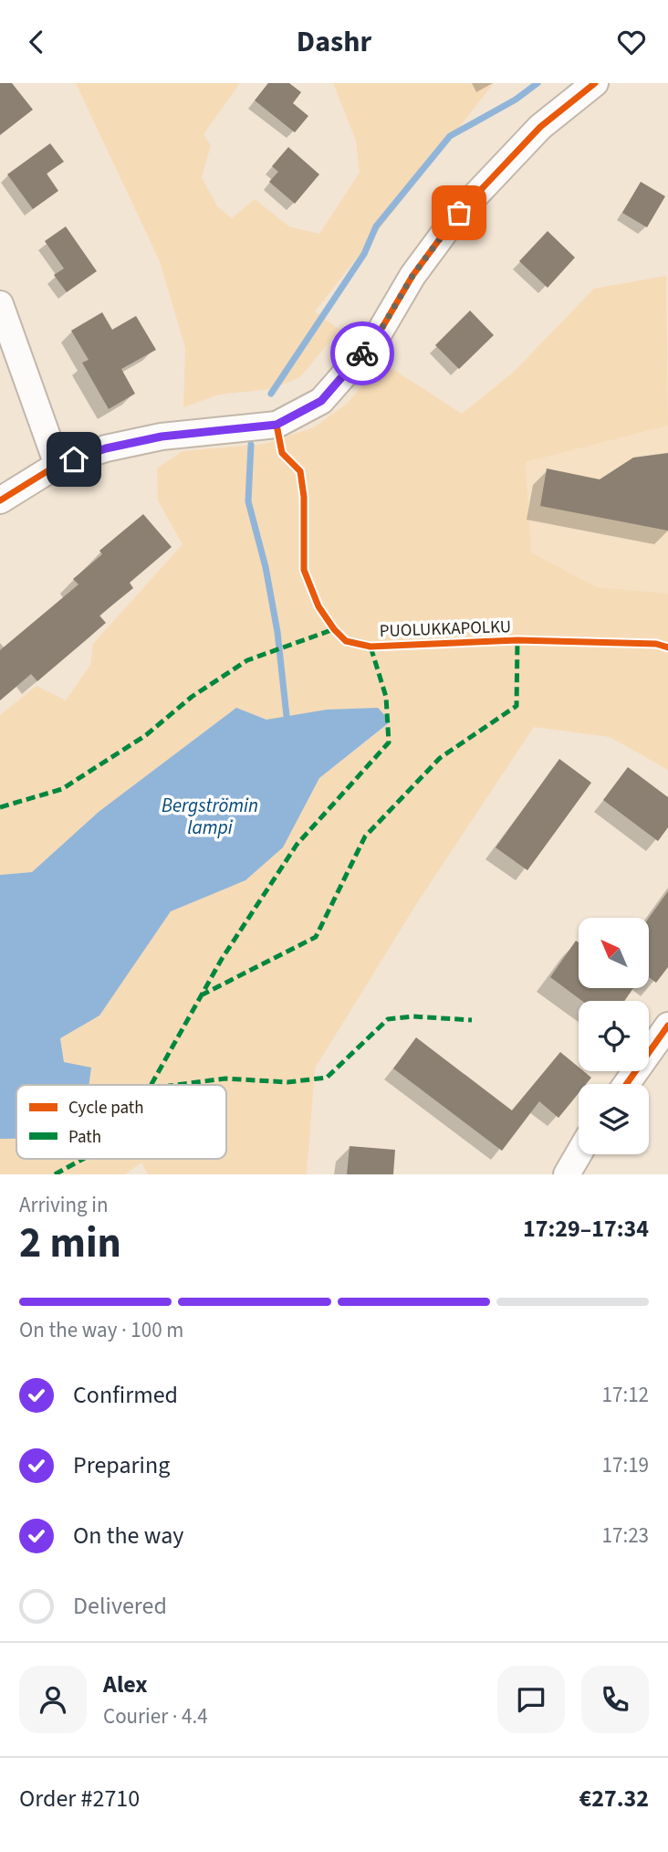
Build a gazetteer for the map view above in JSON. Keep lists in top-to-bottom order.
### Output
{
  "streets": {
    "cycle path": ["PUOLUKKAPOLKU"]
  },
  "water": ["Bergströmin lampi"],
  "legend": ["Cycle path", "Path"],
  "north": "top left",
  "page": {
    "header": "Dashr",
    "heading": ["2 min", "Arriving in", "17:29–17:34"],
    "panel": [
      "Alex",
      "Courier · 4.4",
      "Order #2710",
      "€27.32"
    ],
    "bar": "On the way · 100 m",
    "list": [
      ["Confirmed", "17:12"],
      ["Preparing", "17:19"],
      ["On the way", "17:23"],
      "Delivered"
    ]
  }
}
